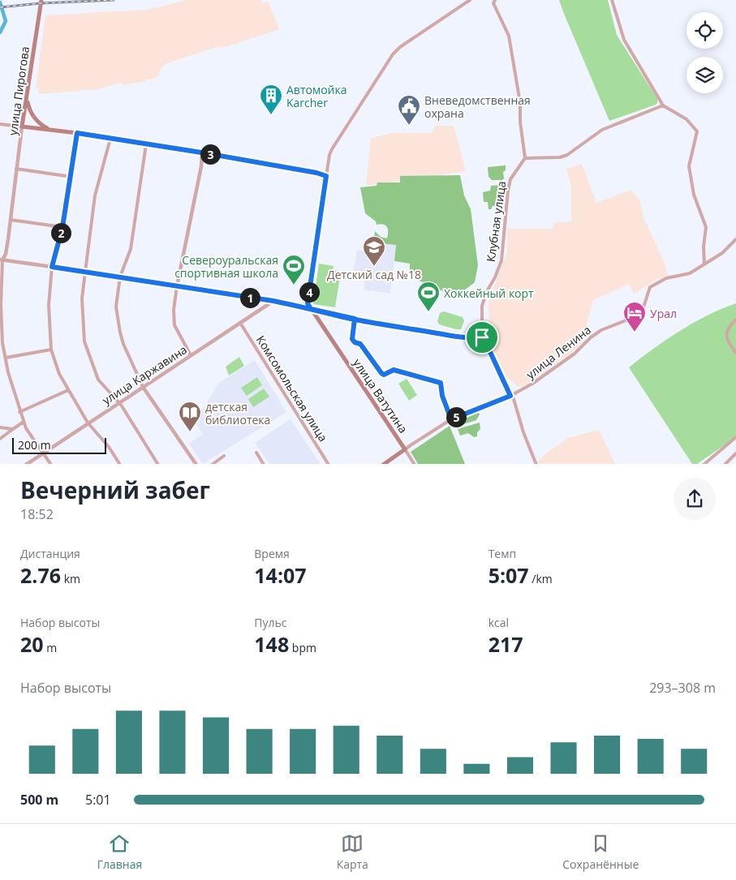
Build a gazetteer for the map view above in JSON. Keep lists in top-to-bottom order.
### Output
{
  "streets": {
    "main road": ["улица Пирогова", "улица Ленина", "улица Ватутина"],
    "street": ["Клубная улица", "улица Каржавина", "Комсомольская улица"]
  },
  "crossings": [
    ["улица Пирогова", "улица Каржавина"],
    ["Клубная улица", "улица Ленина"],
    ["улица Ленина", "улица Ватутина"],
    ["улица Каржавина", "Комсомольская улица"]
  ],
  "places": {
    "building": ["Автомойка Karcher"],
    "public building": ["Вневедомственная охрана"],
    "school or university": ["Детский сад №18"],
    "sports": ["Североуральская спортивная школа", "Хоккейный корт"],
    "hotel": ["Урал"],
    "library": ["детская библиотека"]
  },
  "scale_bar": "200 m",
  "page": {
    "pins": [
      "3",
      "2",
      "4",
      "1",
      "5"
    ],
    "scale": "200 m",
    "heading": ["Вечерний забег", "18:52"],
    "stats": [
      ["Дистанция", "2.76 km"],
      ["Время", "14:07"],
      ["Темп", "5:07 /km"],
      ["Набор высоты", "20 m"],
      ["Пульс", "148 bpm"],
      ["kcal", "217"]
    ],
    "chart": ["Набор высоты", "293–308 m"],
    "list": [
      {
        "name": "500 m",
        "note": "5:01"
      }
    ],
    "tabs": ["Главная", "Карта", "Сохранённые"]
  }
}
